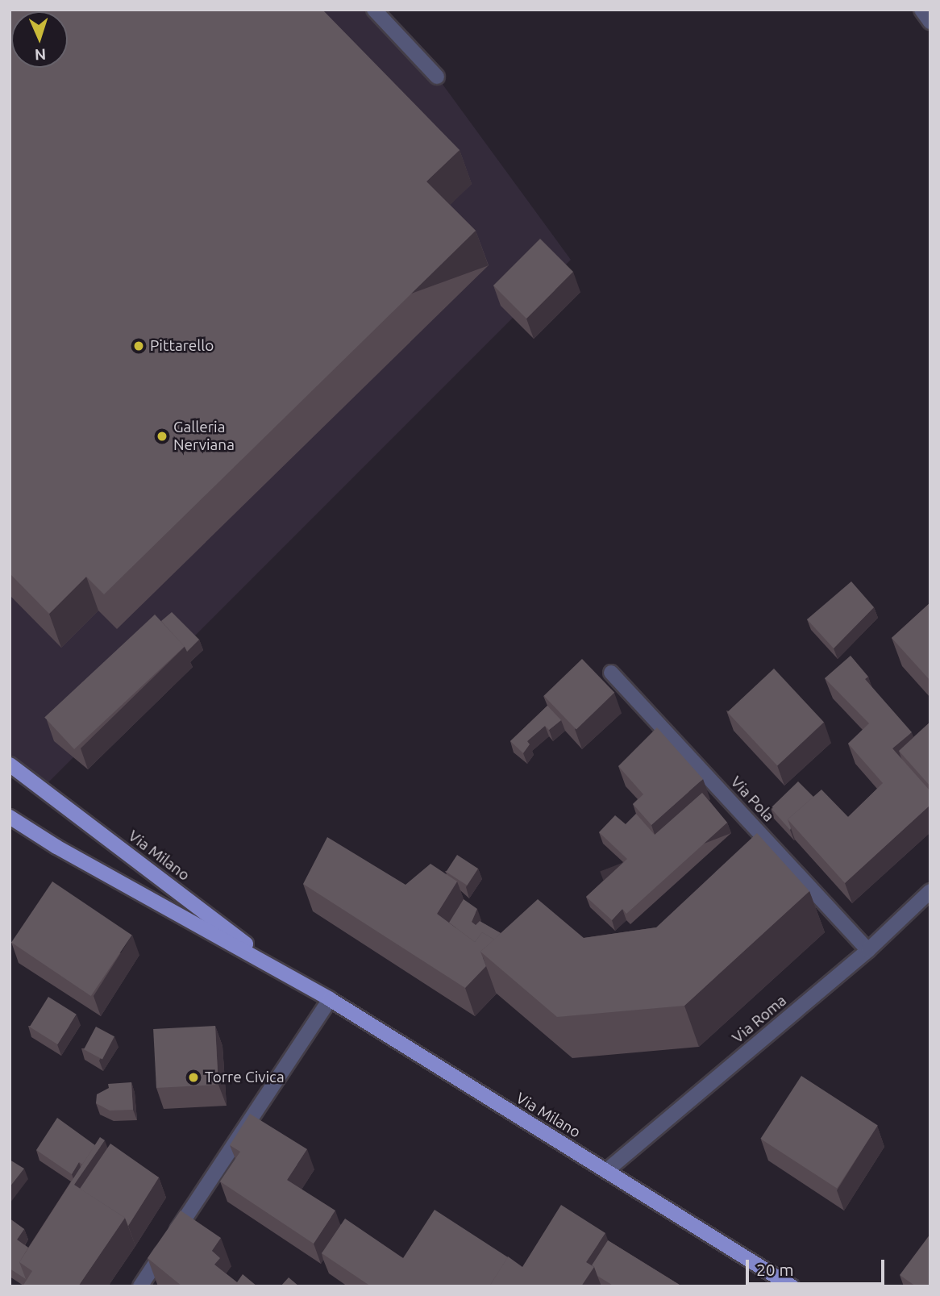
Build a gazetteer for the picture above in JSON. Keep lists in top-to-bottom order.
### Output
{
  "streets": {
    "main road": ["Via Milano"],
    "street": ["Via Pola", "Via Roma"]
  },
  "crossings": [
    ["Via Pola", "Via Roma"],
    ["Via Milano", "Via Roma"]
  ],
  "places": ["Pittarello", "Galleria Nerviana", "Torre Civica"],
  "scale_bar": "20 m",
  "north": "bottom"
}
